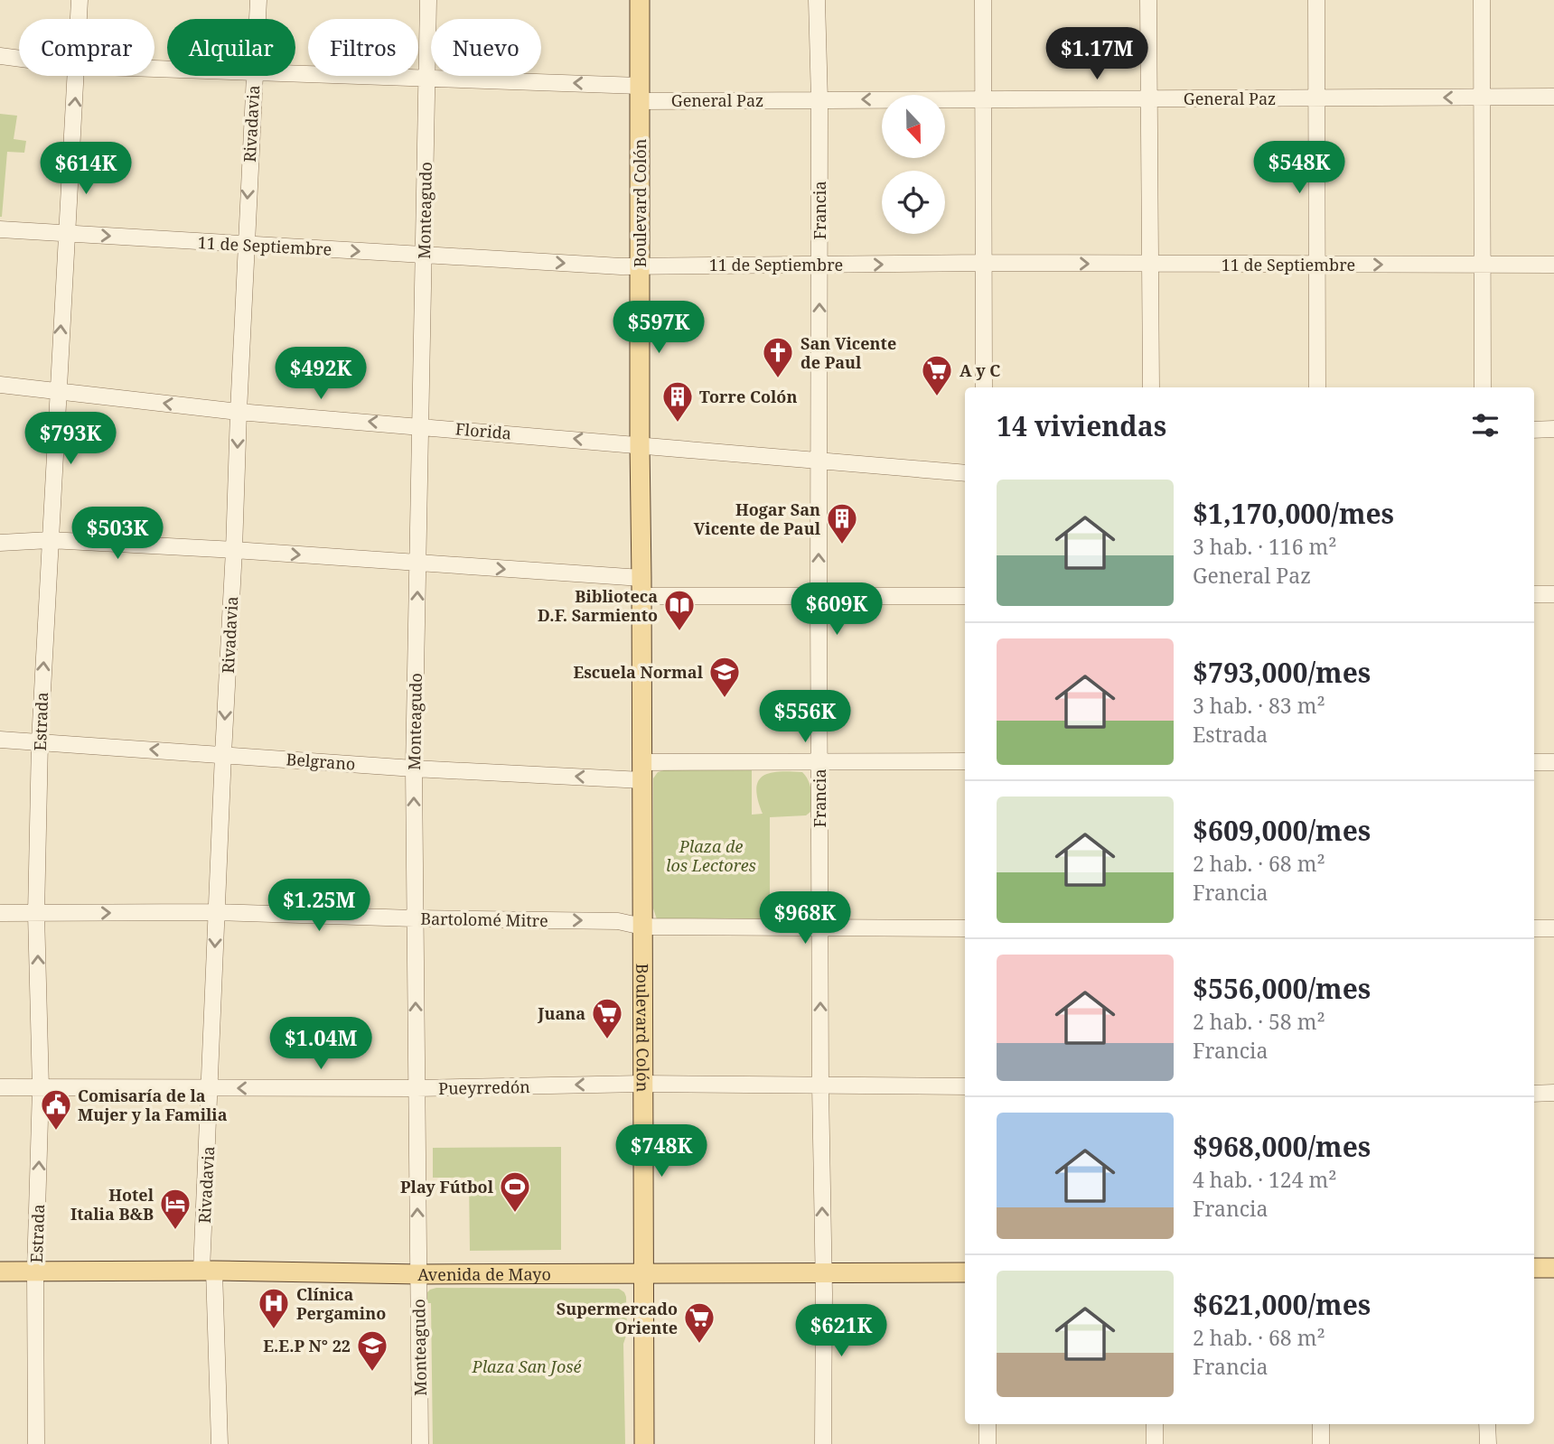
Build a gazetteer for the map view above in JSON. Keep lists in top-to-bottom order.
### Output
{
  "streets": {
    "main road": ["Boulevard Colón", "Avenida de Mayo"],
    "street": [
      "General Paz",
      "Rivadavia",
      "Monteagudo",
      "Francia",
      "11 de Septiembre",
      "Florida",
      "Estrada",
      "Belgrano",
      "Bartolomé Mitre",
      "Pueyrredón"
    ]
  },
  "crossings": [
    ["General Paz", "Boulevard Colón"],
    ["General Paz", "Monteagudo"],
    ["General Paz", "Francia"],
    ["Rivadavia", "11 de Septiembre"],
    ["Rivadavia", "Florida"],
    ["Rivadavia", "Belgrano"],
    ["Rivadavia", "Bartolomé Mitre"],
    ["Rivadavia", "Pueyrredón"],
    ["Rivadavia", "Avenida de Mayo"],
    ["Boulevard Colón", "11 de Septiembre"],
    ["Boulevard Colón", "Florida"],
    ["Boulevard Colón", "Belgrano"],
    ["Boulevard Colón", "Bartolomé Mitre"],
    ["Boulevard Colón", "Pueyrredón"],
    ["Boulevard Colón", "Avenida de Mayo"],
    ["Monteagudo", "11 de Septiembre"],
    ["Monteagudo", "Florida"],
    ["Monteagudo", "Belgrano"],
    ["Monteagudo", "Bartolomé Mitre"],
    ["Monteagudo", "Pueyrredón"],
    ["Monteagudo", "Avenida de Mayo"],
    ["Francia", "11 de Septiembre"],
    ["Francia", "Florida"],
    ["Francia", "Belgrano"],
    ["Francia", "Bartolomé Mitre"],
    ["Francia", "Pueyrredón"],
    ["Francia", "Avenida de Mayo"],
    ["11 de Septiembre", "Estrada"],
    ["Florida", "Estrada"],
    ["Estrada", "Belgrano"],
    ["Estrada", "Bartolomé Mitre"],
    ["Estrada", "Pueyrredón"],
    ["Estrada", "Avenida de Mayo"]
  ],
  "one_way": [
    "General Paz",
    "Rivadavia",
    "Monteagudo",
    "Francia",
    "11 de Septiembre",
    "Estrada",
    "Belgrano",
    "Bartolomé Mitre",
    "Pueyrredón"
  ],
  "parks": ["Plaza de los Lectores", "Plaza San José"],
  "places": {
    "church": ["San Vicente de Paul"],
    "supermarket": ["A y C", "Juana", "Supermercado Oriente"],
    "building": ["Torre Colón", "Hogar San Vicente de Paul"],
    "library": ["Biblioteca D.F. Sarmiento"],
    "school or university": ["Escuela Normal", "E.E.P N° 22"],
    "public building": ["Comisaría de la Mujer y la Familia"],
    "sports": ["Play Fútbol"],
    "hotel": ["Hotel Italia B&B"],
    "hospital": ["Clínica Pergamino"]
  },
  "north": "bottom",
  "page": {
    "chip": [
      "Comprar",
      "Alquilar",
      "Filtros",
      "Nuevo"
    ],
    "price": [
      "$1.17M",
      "$548K",
      "$614K",
      "$597K",
      "$492K",
      "$793K",
      "$503K",
      "$609K",
      "$556K",
      "$1.25M",
      "$968K",
      "$1.04M",
      "$748K",
      "$621K"
    ],
    "heading": "14 viviendas",
    "list": [
      {
        "name": "$1,170,000/mes",
        "note": "3 hab. · 116 m² · General Paz"
      },
      {
        "name": "$793,000/mes",
        "note": "3 hab. · 83 m² · Estrada"
      },
      {
        "name": "$609,000/mes",
        "note": "2 hab. · 68 m² · Francia"
      },
      {
        "name": "$556,000/mes",
        "note": "2 hab. · 58 m² · Francia"
      },
      {
        "name": "$968,000/mes",
        "note": "4 hab. · 124 m² · Francia"
      },
      {
        "name": "$621,000/mes",
        "note": "2 hab. · 68 m² · Francia"
      }
    ]
  }
}
